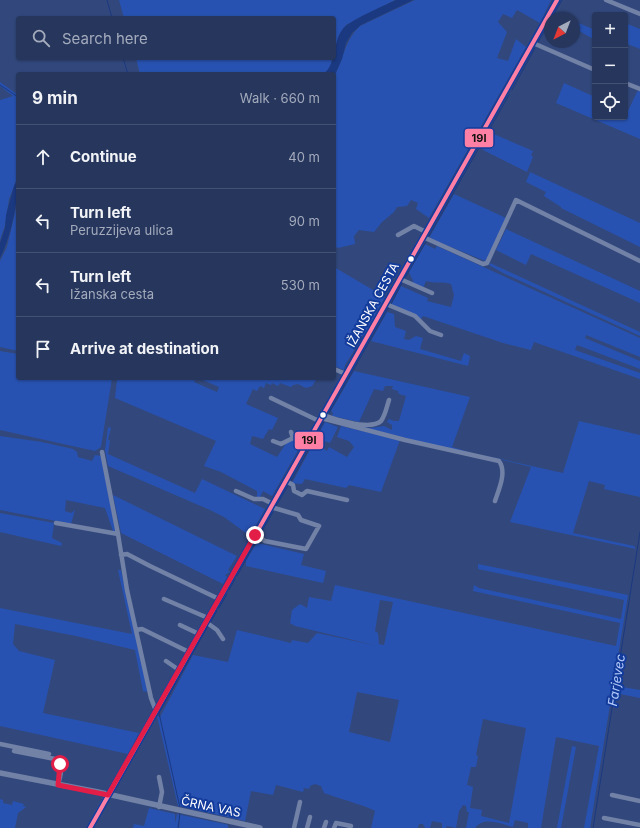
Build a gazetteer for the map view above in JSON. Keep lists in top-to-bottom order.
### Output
{
  "streets": {
    "main road": ["IŽANSKA CESTA"],
    "street": ["ČRNA VAS"]
  },
  "crossings": [
    ["IŽANSKA CESTA", "ČRNA VAS"]
  ],
  "water": ["Farjevec"],
  "lines": ["transit line 19I"],
  "north": "bottom left",
  "page": {
    "map_buttons": ["+", "−"],
    "search": "Search here",
    "heading": ["9 min", "Walk · 660 m"],
    "list": [
      ["Continue", "40 m"],
      ["Turn left", "Peruzzijeva ulica", "90 m"],
      ["Turn left", "Ižanska cesta", "530 m"],
      "Arrive at destination"
    ]
  }
}
